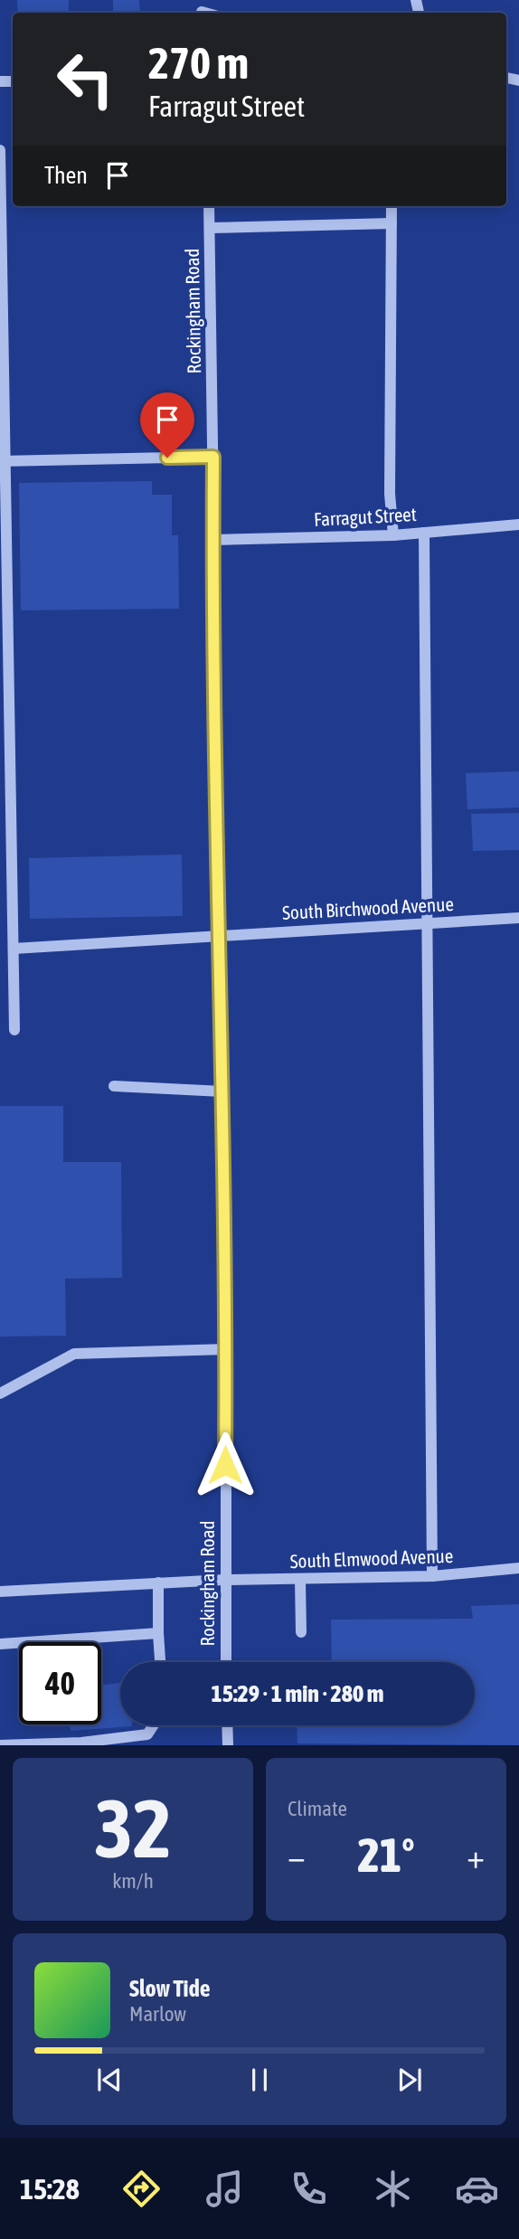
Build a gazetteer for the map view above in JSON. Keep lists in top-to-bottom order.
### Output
{
  "streets": {
    "street": [
      "Rockingham Road",
      "Farragut Street",
      "South Birchwood Avenue",
      "South Elmwood Avenue"
    ]
  },
  "crossings": [
    ["Rockingham Road", "Farragut Street"],
    ["Rockingham Road", "South Birchwood Avenue"],
    ["Rockingham Road", "South Elmwood Avenue"]
  ],
  "page": {
    "turn": ["270 m", "Farragut Street"],
    "then": "Then",
    "limit": "40",
    "trip": "15:29 · 1 min · 280 m",
    "tile": [
      ["32", "km/h"],
      "Climate"
    ],
    "heat": ["−", "21°", "+"],
    "song": ["Slow Tide", "Marlow"],
    "tabs": "15:28"
  }
}
